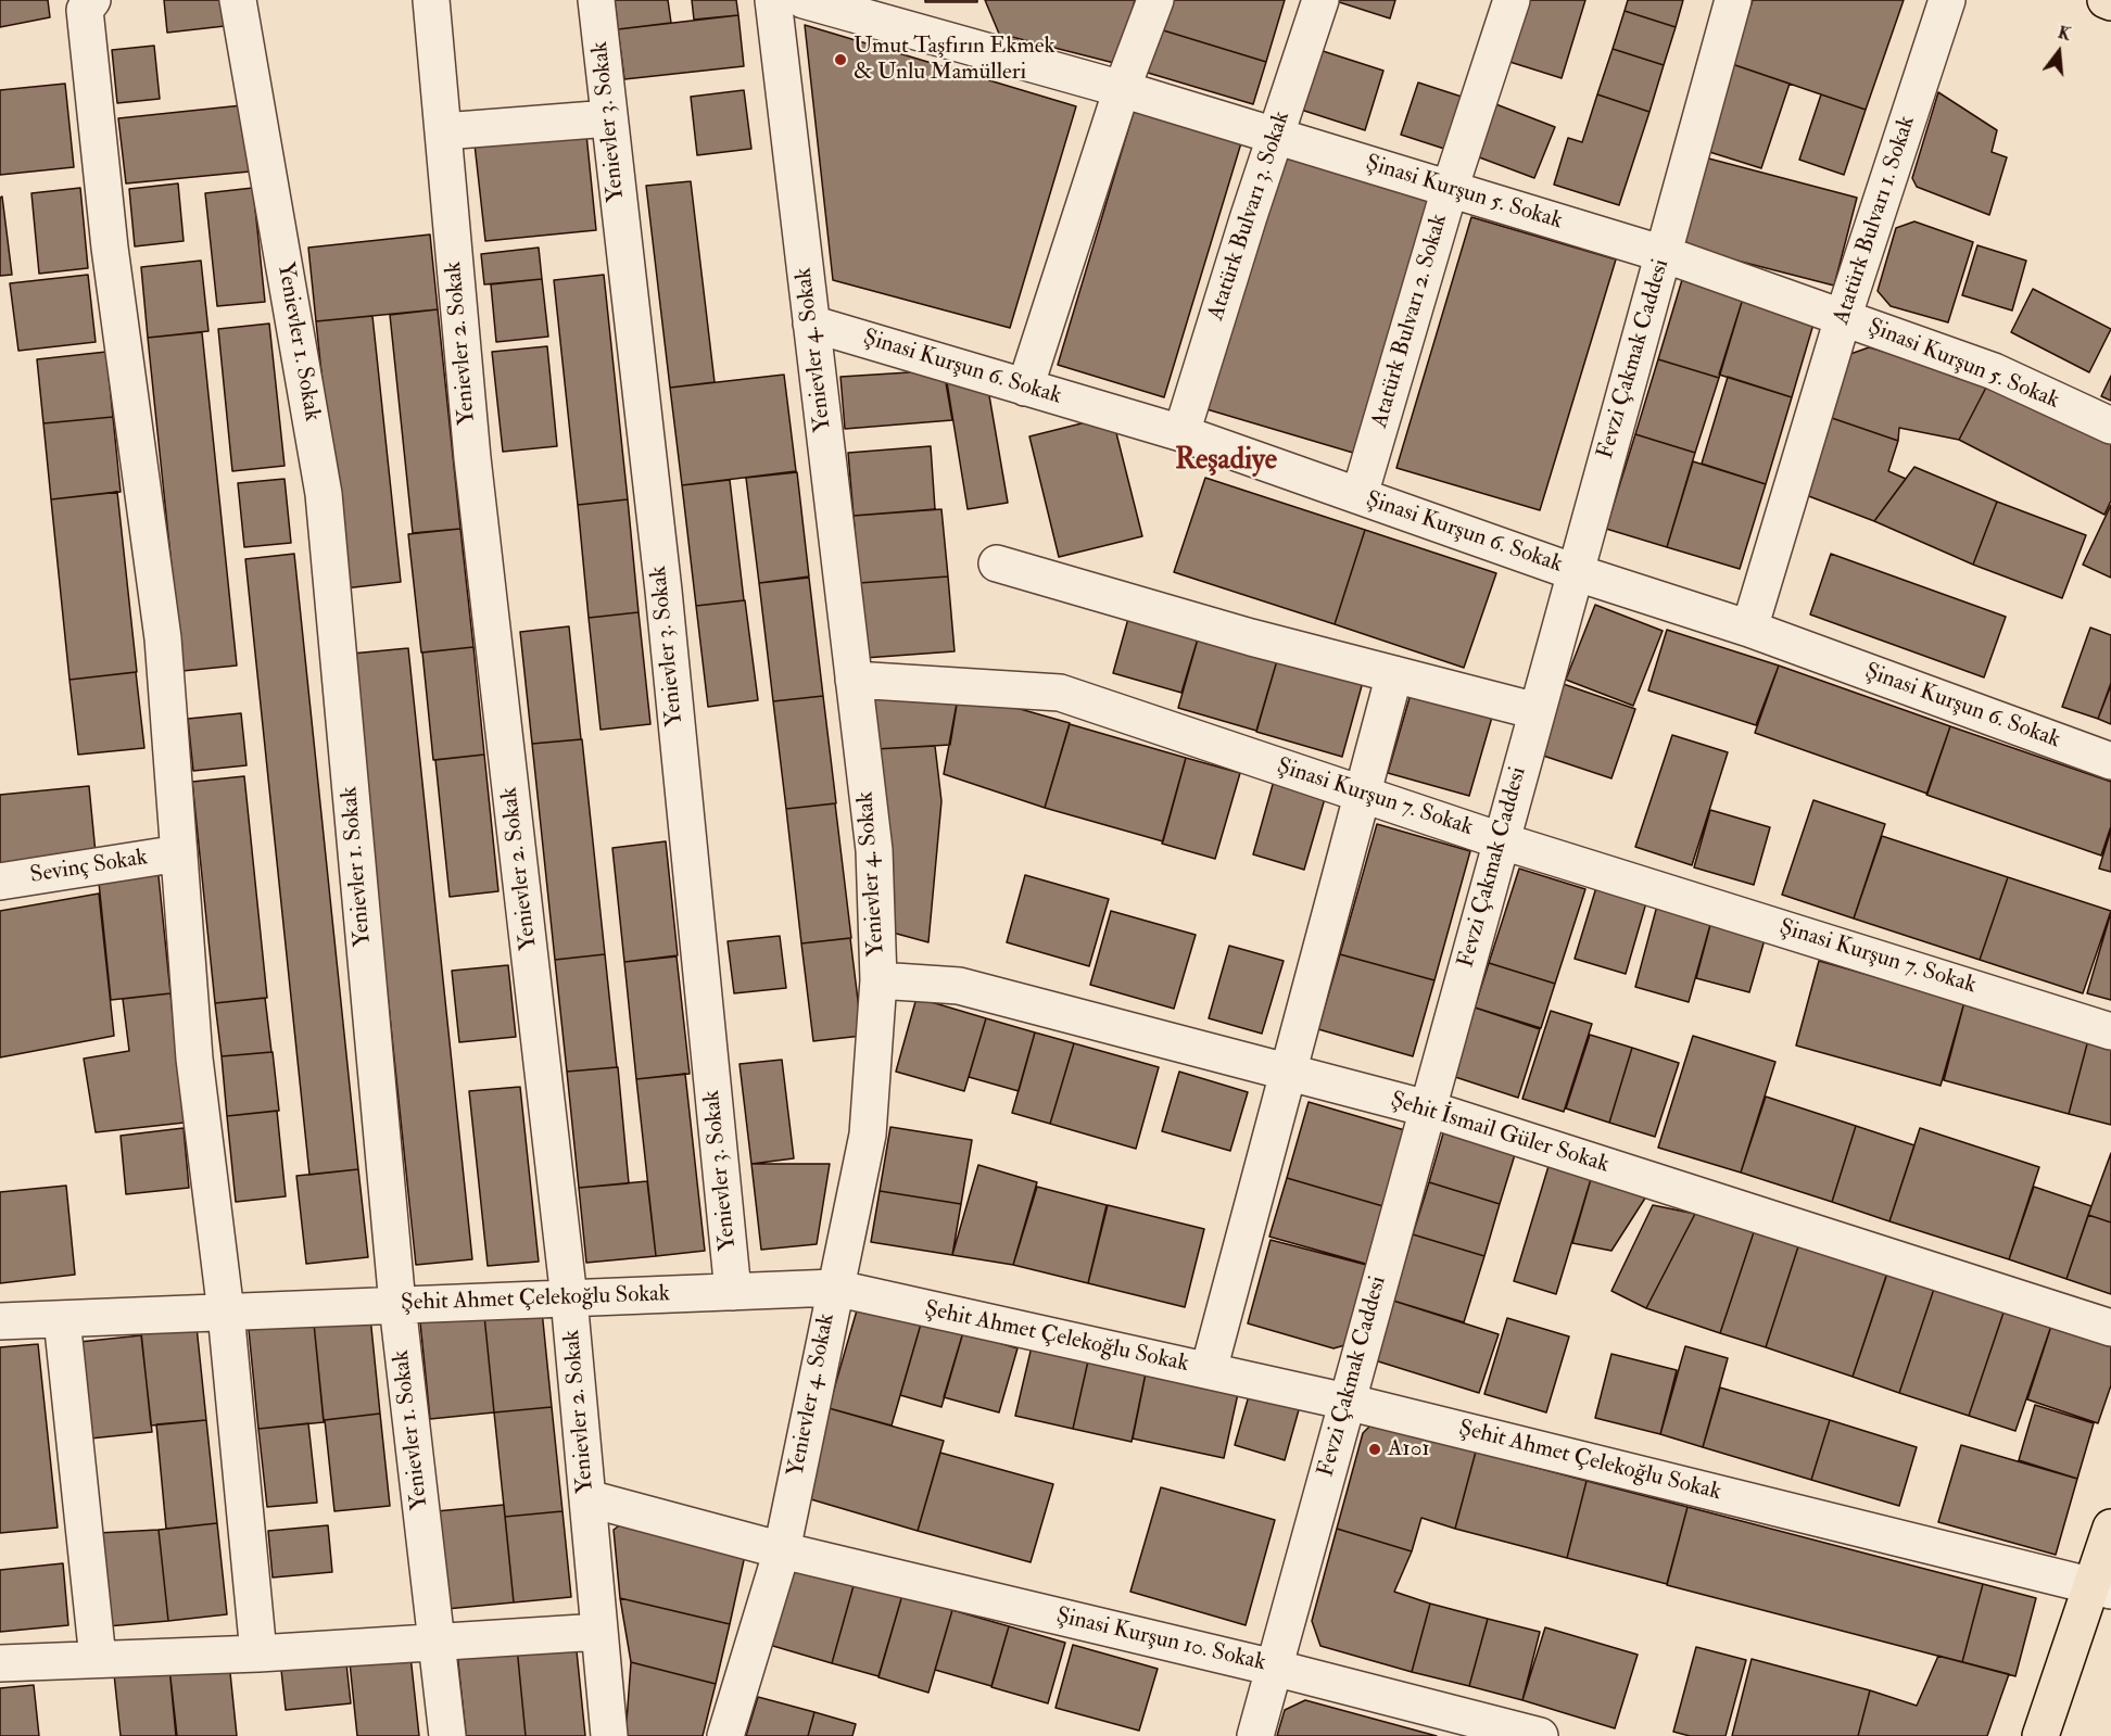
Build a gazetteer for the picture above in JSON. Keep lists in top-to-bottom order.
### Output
{
  "streets": {
    "street": [
      "Yenievler 3. Sokak",
      "Şinasi Kurşun 5. Sokak",
      "Atatürk Bulvarı 3. Sokak",
      "Atatürk Bulvarı 1. Sokak",
      "Atatürk Bulvarı 2. Sokak",
      "Yenievler 1. Sokak",
      "Yenievler 2. Sokak",
      "Yenievler 4. Sokak",
      "Fevzi Çakmak Caddesi",
      "Şinasi Kurşun 6. Sokak",
      "Şinasi Kurşun 7. Sokak",
      "Sevinç Sokak",
      "Şehit İsmail Güler Sokak",
      "Şehit Ahmet Çelekoğlu Sokak",
      "Şinasi Kurşun 10. Sokak"
    ]
  },
  "crossings": [
    ["Yenievler 3. Sokak", "Şehit Ahmet Çelekoğlu Sokak"],
    ["Şinasi Kurşun 5. Sokak", "Atatürk Bulvarı 3. Sokak"],
    ["Şinasi Kurşun 5. Sokak", "Atatürk Bulvarı 1. Sokak"],
    ["Şinasi Kurşun 5. Sokak", "Atatürk Bulvarı 2. Sokak"],
    ["Şinasi Kurşun 5. Sokak", "Fevzi Çakmak Caddesi"],
    ["Atatürk Bulvarı 3. Sokak", "Şinasi Kurşun 6. Sokak"],
    ["Atatürk Bulvarı 1. Sokak", "Şinasi Kurşun 6. Sokak"],
    ["Atatürk Bulvarı 2. Sokak", "Şinasi Kurşun 6. Sokak"],
    ["Yenievler 1. Sokak", "Şehit Ahmet Çelekoğlu Sokak"],
    ["Yenievler 2. Sokak", "Şehit Ahmet Çelekoğlu Sokak"],
    ["Yenievler 2. Sokak", "Şinasi Kurşun 10. Sokak"],
    ["Yenievler 4. Sokak", "Şinasi Kurşun 6. Sokak"],
    ["Yenievler 4. Sokak", "Şinasi Kurşun 7. Sokak"],
    ["Yenievler 4. Sokak", "Şehit İsmail Güler Sokak"],
    ["Yenievler 4. Sokak", "Şehit Ahmet Çelekoğlu Sokak"],
    ["Yenievler 4. Sokak", "Şinasi Kurşun 10. Sokak"],
    ["Fevzi Çakmak Caddesi", "Şinasi Kurşun 6. Sokak"],
    ["Fevzi Çakmak Caddesi", "Şinasi Kurşun 7. Sokak"],
    ["Fevzi Çakmak Caddesi", "Şehit İsmail Güler Sokak"],
    ["Fevzi Çakmak Caddesi", "Şehit Ahmet Çelekoğlu Sokak"],
    ["Fevzi Çakmak Caddesi", "Şinasi Kurşun 10. Sokak"]
  ],
  "districts": ["Reşadiye"],
  "places": ["Umut Taşfırın Ekmek & Unlu Mamülleri", "A101"],
  "north": "top"
}
